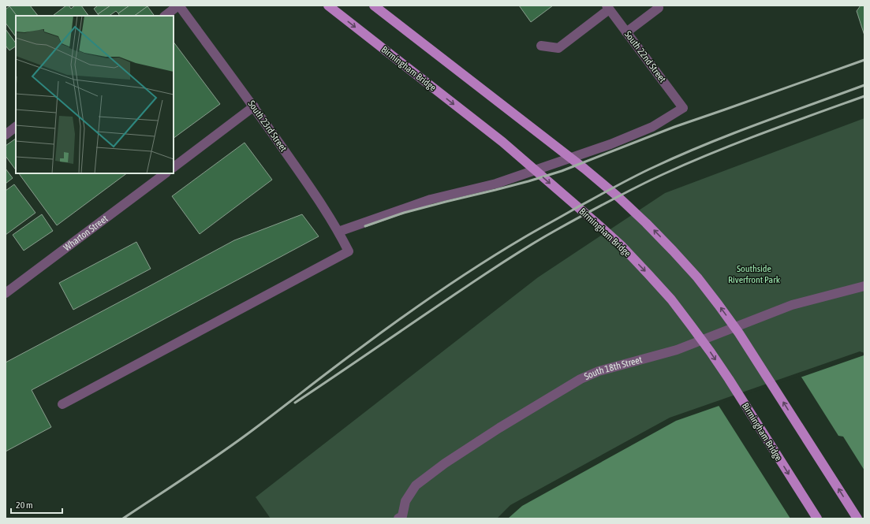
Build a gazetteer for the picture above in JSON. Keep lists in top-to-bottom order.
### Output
{
  "streets": {
    "main road": ["Birmingham Bridge"],
    "street": [
      "South 22nd Street",
      "South 23rd Street",
      "Wharton Street",
      "South 18th Street"
    ]
  },
  "crossings": [
    ["South 22nd Street", "South 23rd Street"]
  ],
  "parks": ["Southside Riverfront Park"],
  "scale_bar": "20 m"
}
